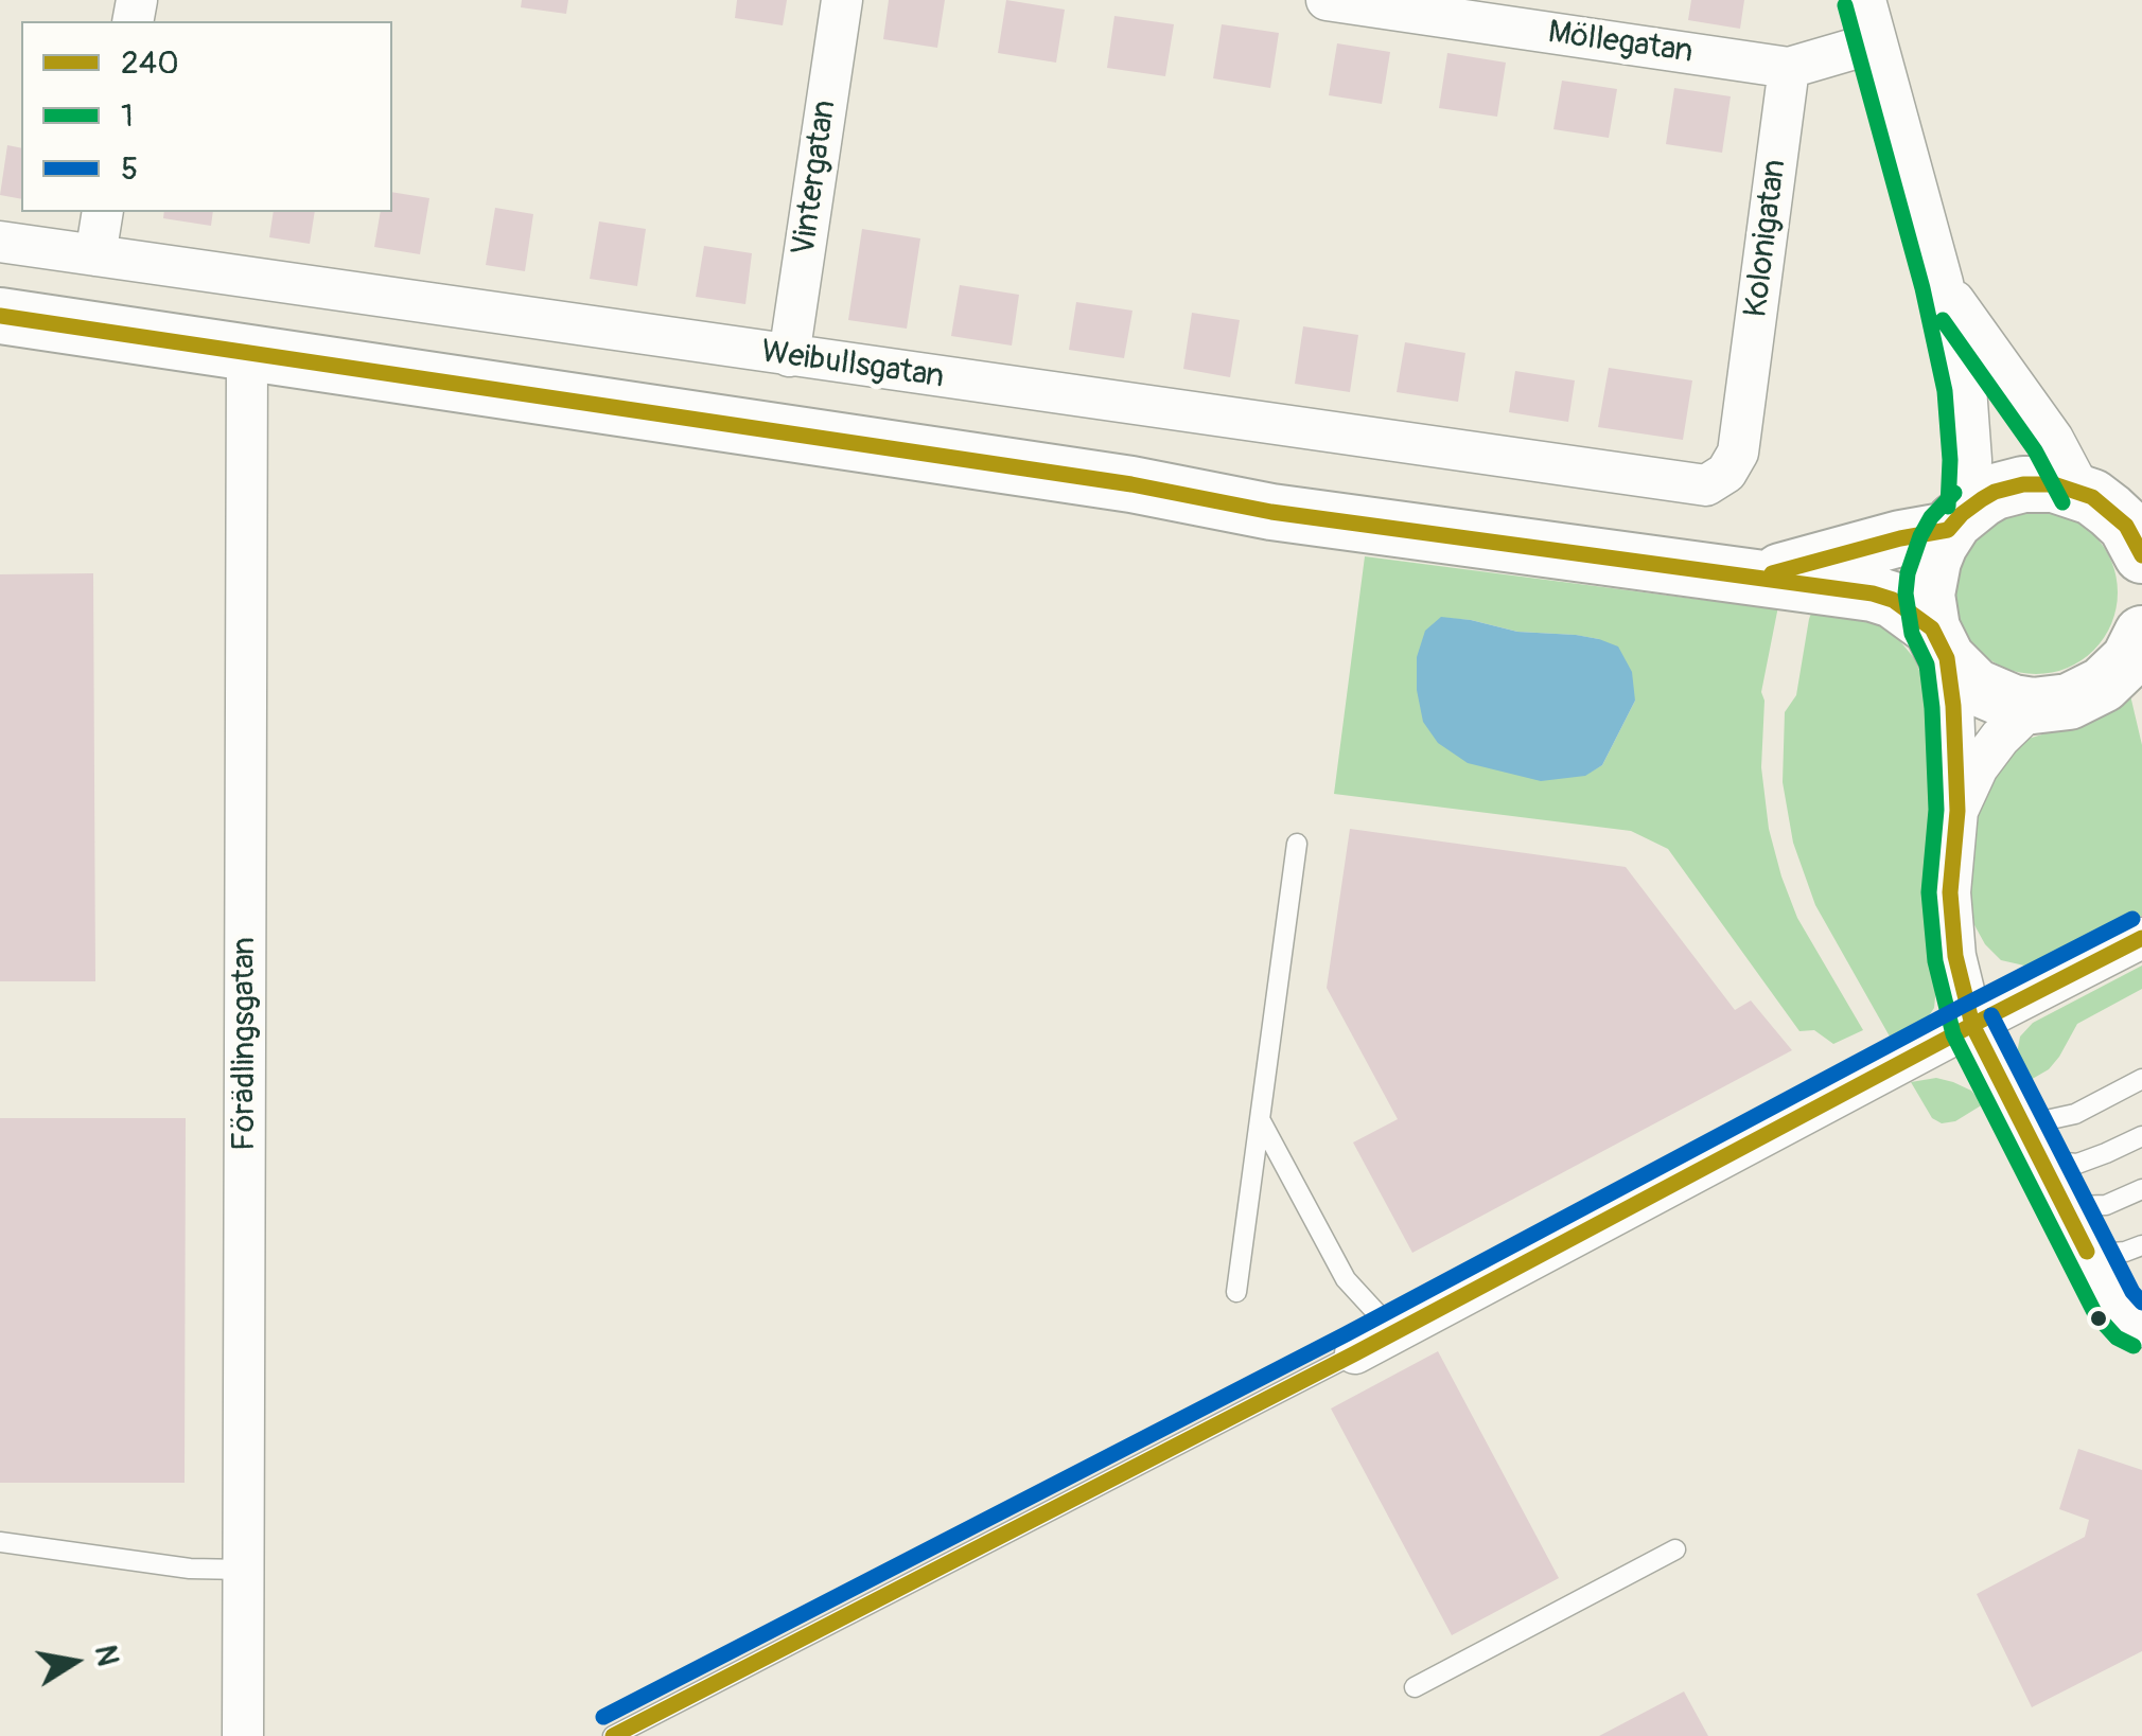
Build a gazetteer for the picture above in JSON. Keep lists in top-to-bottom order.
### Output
{
  "streets": {
    "street": [
      "Möllegatan",
      "Vintergatan",
      "Kolonigatan",
      "Weibullsgatan",
      "Förädlingsgatan"
    ]
  },
  "crossings": [
    ["Möllegatan", "Kolonigatan"],
    ["Vintergatan", "Weibullsgatan"],
    ["Kolonigatan", "Weibullsgatan"]
  ],
  "lines": ["transit line 1", "transit line 240", "transit line 5"],
  "legend": ["240", "1", "5"],
  "north": "right"
}
